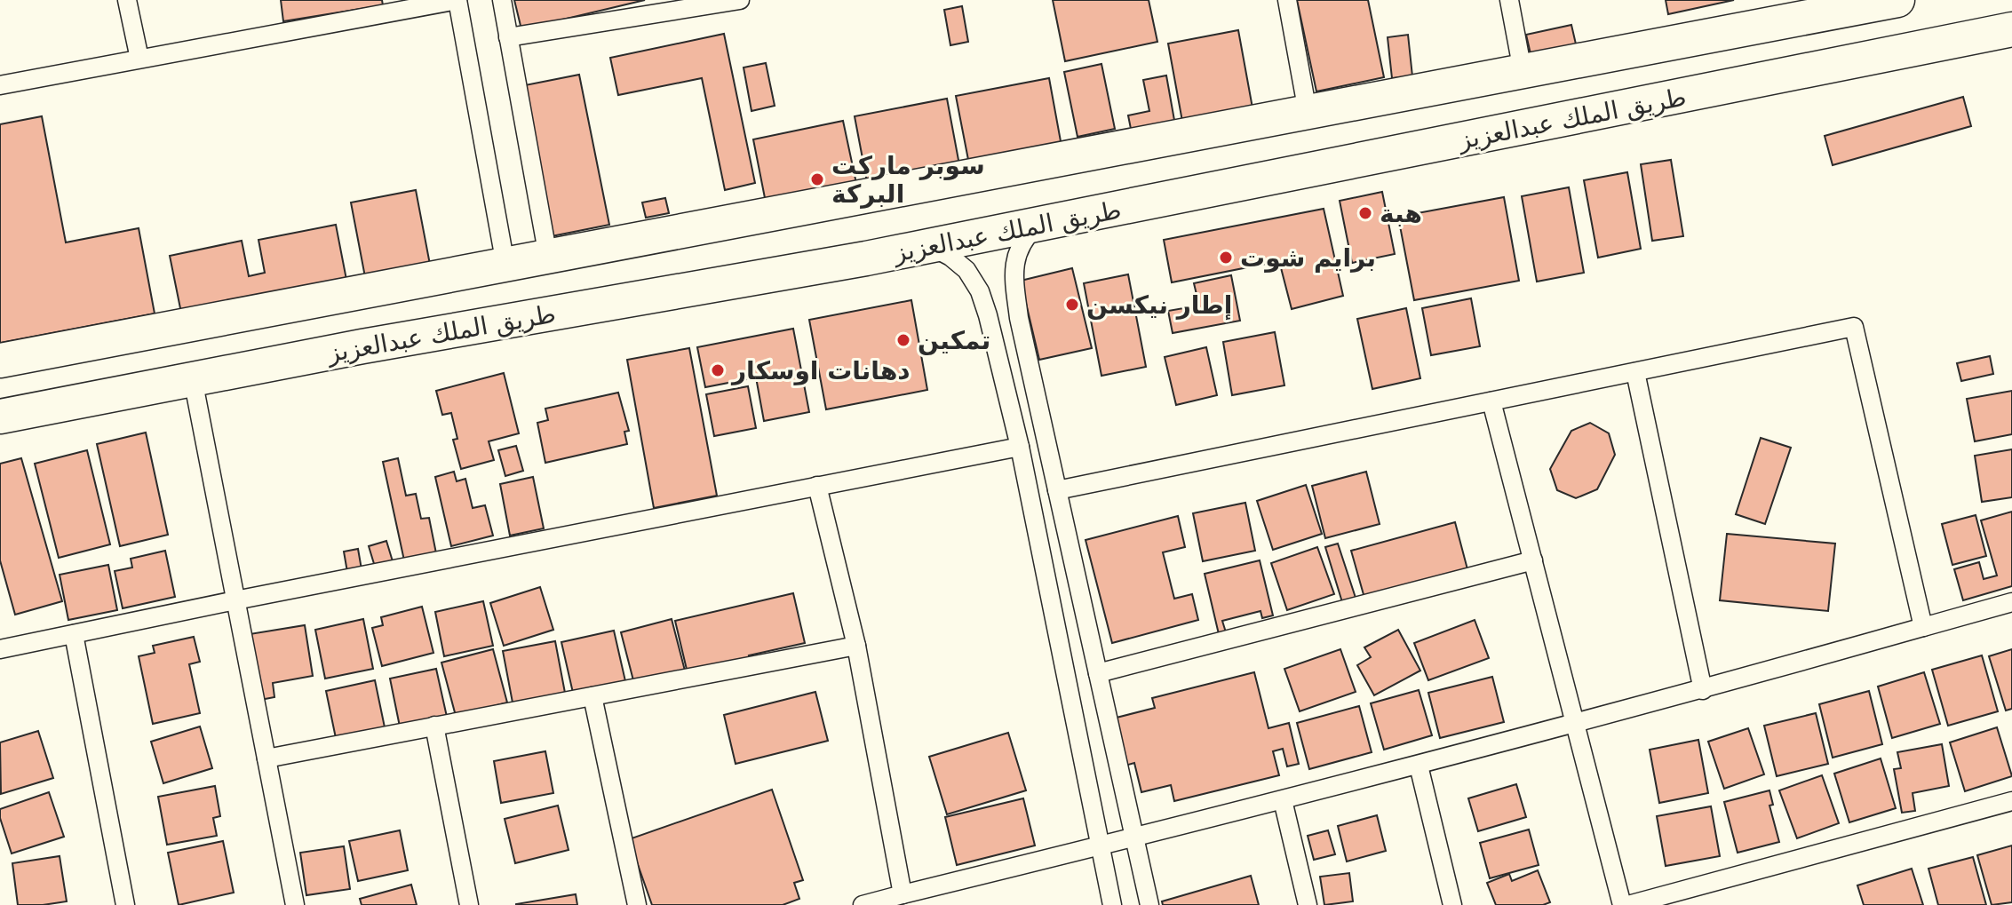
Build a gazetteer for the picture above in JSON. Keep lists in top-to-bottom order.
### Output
{
  "streets": {
    "highway": ["طريق الملك عبدالعزيز"]
  },
  "places": [
    "سوبر ماركت البركة",
    "هبة",
    "برايم شوت",
    "إطار نيكسن",
    "تمكين",
    "دهانات اوسكار"
  ]
}
